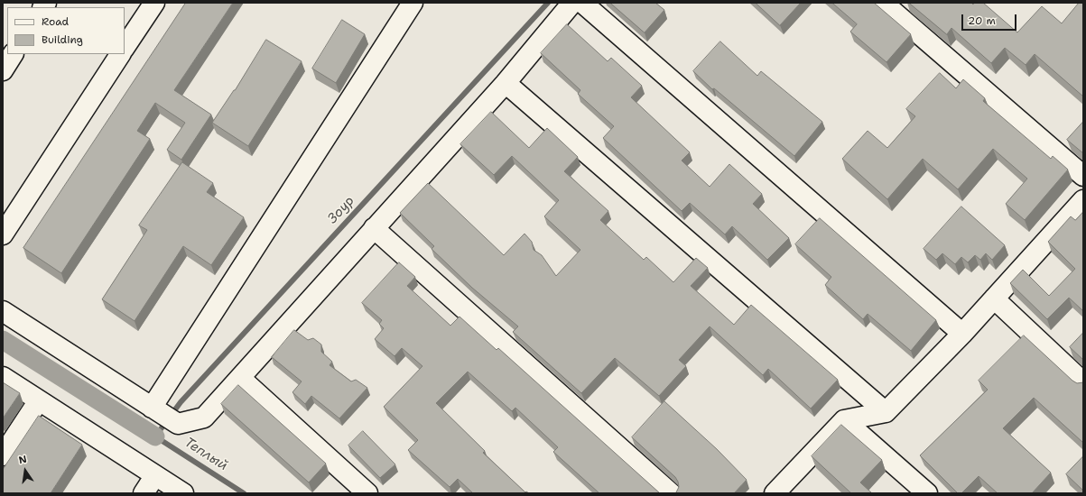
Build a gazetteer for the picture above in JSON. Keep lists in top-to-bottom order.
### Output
{
  "water": ["Зоур", "Теплый"],
  "legend": ["Road", "Building"],
  "scale_bar": "20 m",
  "north": "top"
}
